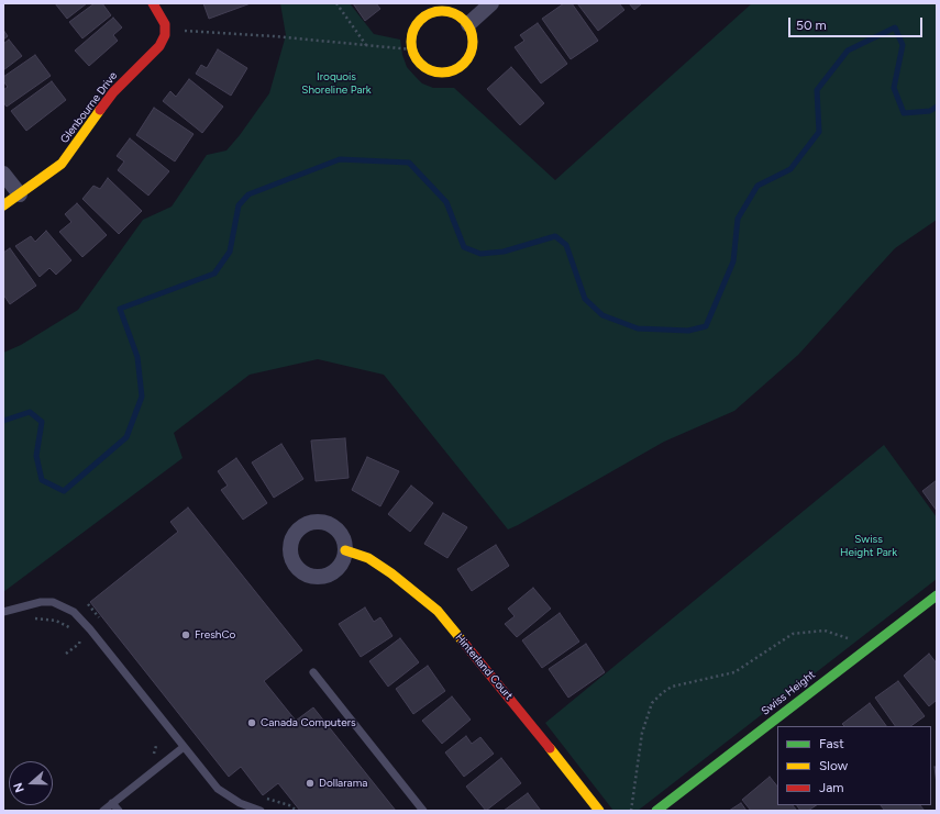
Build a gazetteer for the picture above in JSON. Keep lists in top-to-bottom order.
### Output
{
  "streets": {
    "street": ["Glenbourne Drive", "Hinterland Court", "Swiss Height"]
  },
  "parks": ["Iroquois Shoreline Park", "Swiss Height Park"],
  "places": ["FreshCo", "Canada Computers", "Dollarama"],
  "legend": ["Fast", "Slow", "Jam"],
  "scale_bar": "50 m",
  "north": "left"
}
